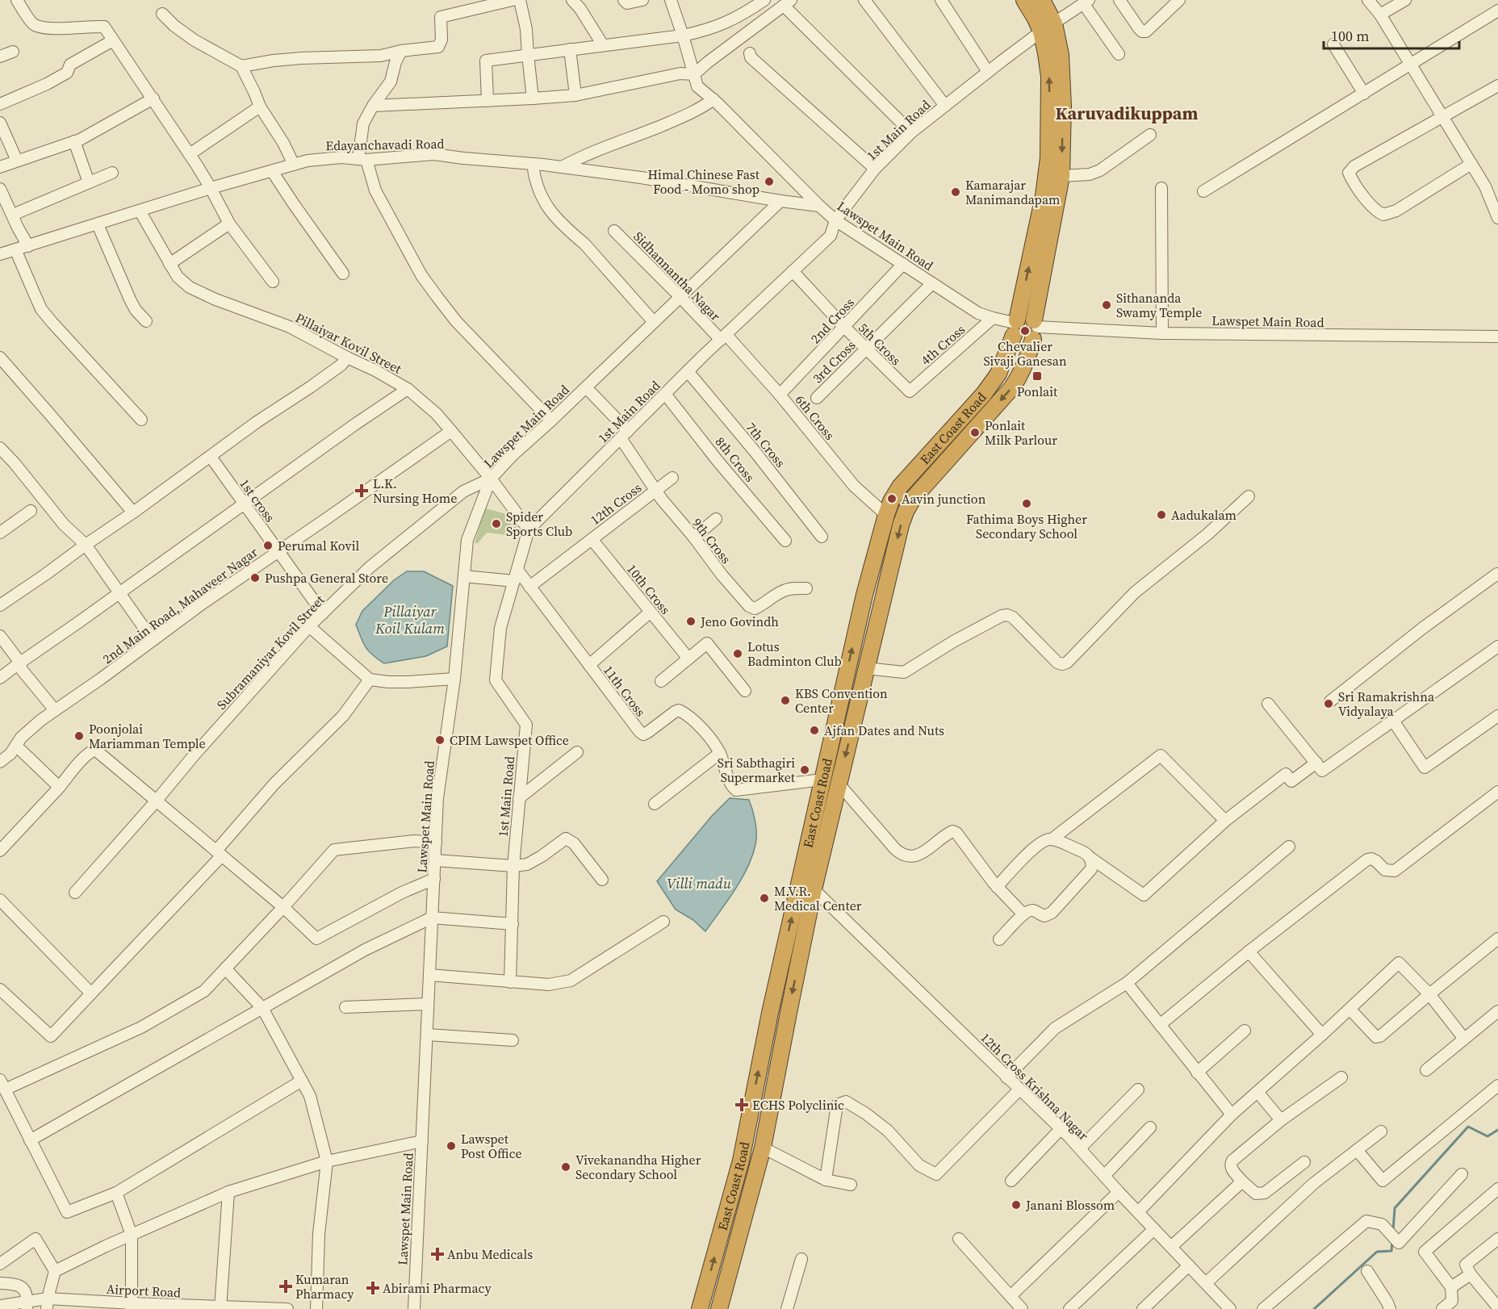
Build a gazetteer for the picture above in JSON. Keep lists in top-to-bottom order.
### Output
{
  "streets": {
    "highway": ["East Coast Road"],
    "street": [
      "1st Main Road",
      "Edayanchavadi Road",
      "Lawspet Main Road",
      "Sidhannantha Nagar",
      "2nd Cross",
      "Pillaiyar Kovil Street",
      "5th Cross",
      "4th Cross",
      "3rd Cross",
      "6th Cross",
      "7th Cross",
      "8th Cross",
      "1st cross",
      "12th Cross",
      "9th Cross",
      "10th Cross",
      "2nd Main Road, Mahaveer Nagar",
      "Subramaniyar Kovil Street",
      "11th Cross",
      "12th Cross Krishna Nagar",
      "Airport Road"
    ]
  },
  "crossings": [
    ["1st Main Road", "Lawspet Main Road"],
    ["1st Main Road", "Sidhannantha Nagar"],
    ["1st Main Road", "Pillaiyar Kovil Street"],
    ["1st Main Road", "5th Cross"],
    ["1st Main Road", "6th Cross"],
    ["1st Main Road", "East Coast Road"],
    ["1st Main Road", "7th Cross"],
    ["1st Main Road", "8th Cross"],
    ["1st Main Road", "9th Cross"],
    ["1st Main Road", "11th Cross"],
    ["Edayanchavadi Road", "Lawspet Main Road"],
    ["Edayanchavadi Road", "Pillaiyar Kovil Street"],
    ["Lawspet Main Road", "Sidhannantha Nagar"],
    ["Lawspet Main Road", "2nd Cross"],
    ["Lawspet Main Road", "Pillaiyar Kovil Street"],
    ["Lawspet Main Road", "4th Cross"],
    ["Lawspet Main Road", "3rd Cross"],
    ["Lawspet Main Road", "East Coast Road"],
    ["Lawspet Main Road", "9th Cross"],
    ["Lawspet Main Road", "Subramaniyar Kovil Street"],
    ["Sidhannantha Nagar", "6th Cross"],
    ["2nd Cross", "5th Cross"],
    ["2nd Cross", "6th Cross"],
    ["Pillaiyar Kovil Street", "2nd Main Road, Mahaveer Nagar"],
    ["Pillaiyar Kovil Street", "Subramaniyar Kovil Street"],
    ["5th Cross", "4th Cross"],
    ["5th Cross", "3rd Cross"],
    ["6th Cross", "East Coast Road"],
    ["East Coast Road", "11th Cross"],
    ["East Coast Road", "12th Cross Krishna Nagar"],
    ["1st cross", "2nd Main Road, Mahaveer Nagar"],
    ["1st cross", "Subramaniyar Kovil Street"],
    ["12th Cross", "9th Cross"],
    ["12th Cross", "10th Cross"],
    ["12th Cross", "11th Cross"]
  ],
  "districts": ["Karuvadikuppam"],
  "water": ["Pillaiyar Koil Kulam", "Villi madu"],
  "places": {
    "other": [
      "Himal Chinese Fast Food - Momo shop",
      "Kamarajar Manimandapam",
      "Sithananda Swamy Temple",
      "Chevalier Sivaji Ganesan",
      "Ponlait Milk Parlour",
      "Aavin junction",
      "Fathima Boys Higher Secondary School",
      "Aadukalam",
      "Spider Sports Club",
      "Perumal Kovil",
      "Pushpa General Store",
      "Jeno Govindh",
      "Lotus Badminton Club",
      "KBS Convention Center",
      "Sri Ramakrishna Vidyalaya",
      "Ajfan Dates and Nuts",
      "Poonjolai Mariamman Temple",
      "CPIM Lawspet Office",
      "Sri Sabthagiri Supermarket",
      "M.V.R. Medical Center",
      "Lawspet Post Office",
      "Vivekanandha Higher Secondary School",
      "Janani Blossom"
    ],
    "transit": ["Ponlait"],
    "health": [
      "L.K. Nursing Home",
      "ECHS Polyclinic",
      "Anbu Medicals",
      "Kumaran Pharmacy",
      "Abirami Pharmacy"
    ]
  },
  "scale_bar": "100 m"
}
